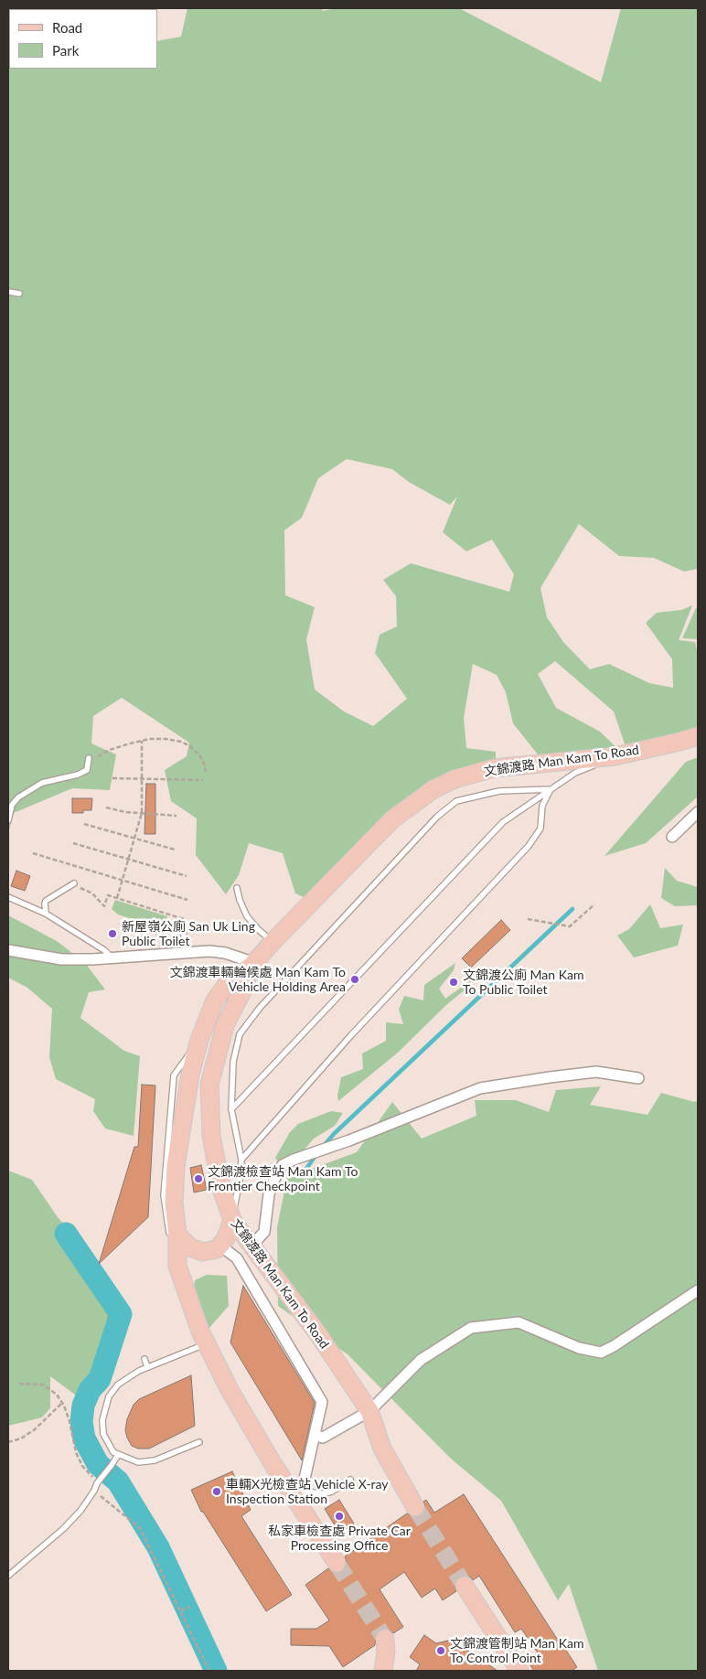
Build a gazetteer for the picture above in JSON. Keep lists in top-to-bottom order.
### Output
{
  "streets": {
    "main road": ["文錦渡路 Man Kam To Road"]
  },
  "places": [
    "新屋嶺公廁 San Uk Ling Public Toilet",
    "文錦渡車輛輪候處 Man Kam To Vehicle Holding Area",
    "文錦渡公廁 Man Kam To Public Toilet",
    "文錦渡檢查站 Man Kam To Frontier Checkpoint",
    "車輛X光檢查站 Vehicle X-ray Inspection Station",
    "私家車檢查處 Private Car Processing Office",
    "文錦渡管制站 Man Kam To Control Point"
  ],
  "legend": ["Road", "Park"]
}
